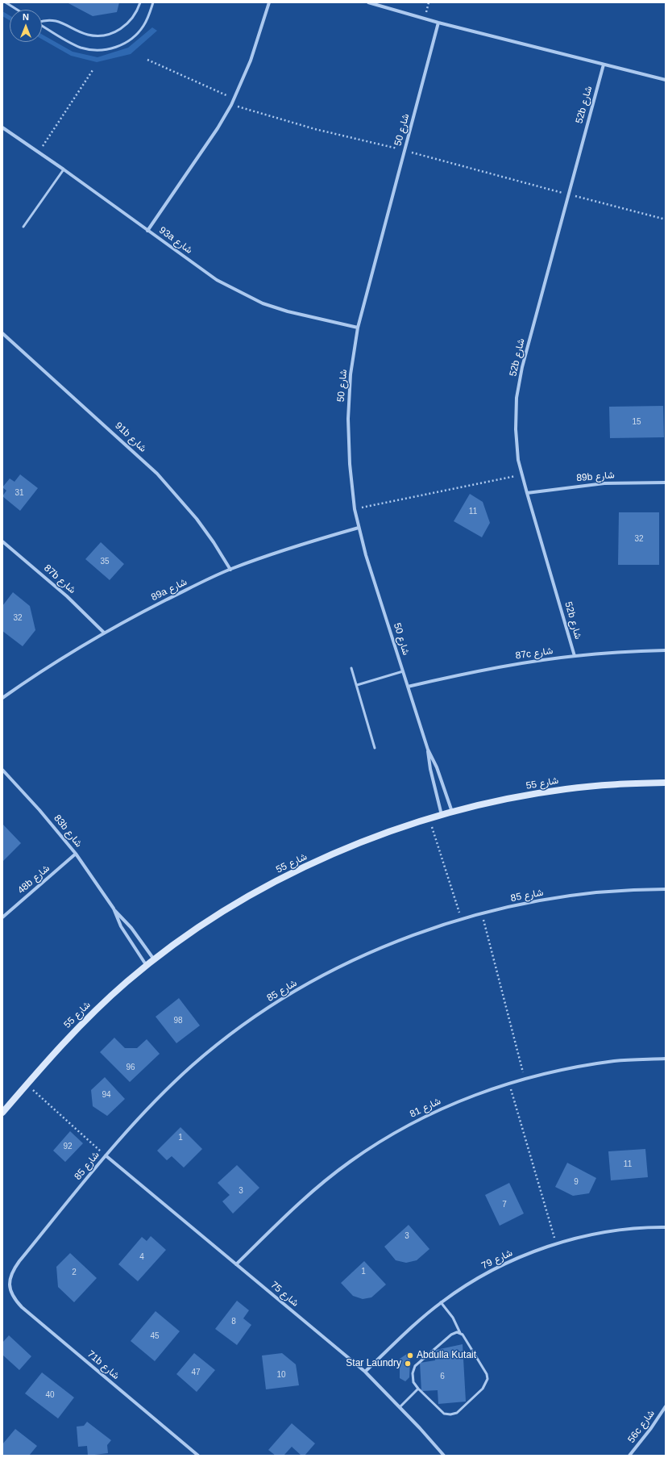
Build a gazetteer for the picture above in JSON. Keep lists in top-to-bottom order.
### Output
{
  "streets": {
    "street": [
      "52b شارع",
      "شارع 50",
      "93a شارع",
      "91b شارع",
      "89b شارع",
      "87b شارع",
      "89a شارع",
      "87c شارع",
      "شارع 55",
      "83b شارع",
      "48b شارع",
      "شارع 85",
      "شارع 81",
      "شارع 79",
      "شارع 75",
      "71b شارع",
      "56c شارع"
    ]
  },
  "crossings": [
    ["52b شارع", "89b شارع"],
    ["52b شارع", "87c شارع"],
    ["شارع 50", "93a شارع"],
    ["شارع 50", "89a شارع"],
    ["شارع 50", "87c شارع"],
    ["شارع 50", "شارع 55"],
    ["91b شارع", "89a شارع"],
    ["87b شارع", "89a شارع"],
    ["شارع 55", "83b شارع"],
    ["83b شارع", "48b شارع"],
    ["شارع 85", "شارع 75"],
    ["شارع 85", "71b شارع"],
    ["شارع 81", "شارع 75"],
    ["شارع 79", "شارع 75"]
  ],
  "places": ["Abdulla Kutait", "Star Laundry"],
  "house_numbers": [
    "15",
    "31",
    "11",
    "32",
    "35",
    "32",
    "98",
    "96",
    "94",
    "1",
    "92",
    "11",
    "9",
    "3",
    "7",
    "3",
    "4",
    "1",
    "2",
    "8",
    "45",
    "47",
    "10",
    "6",
    "40"
  ],
  "north": "top"
}
